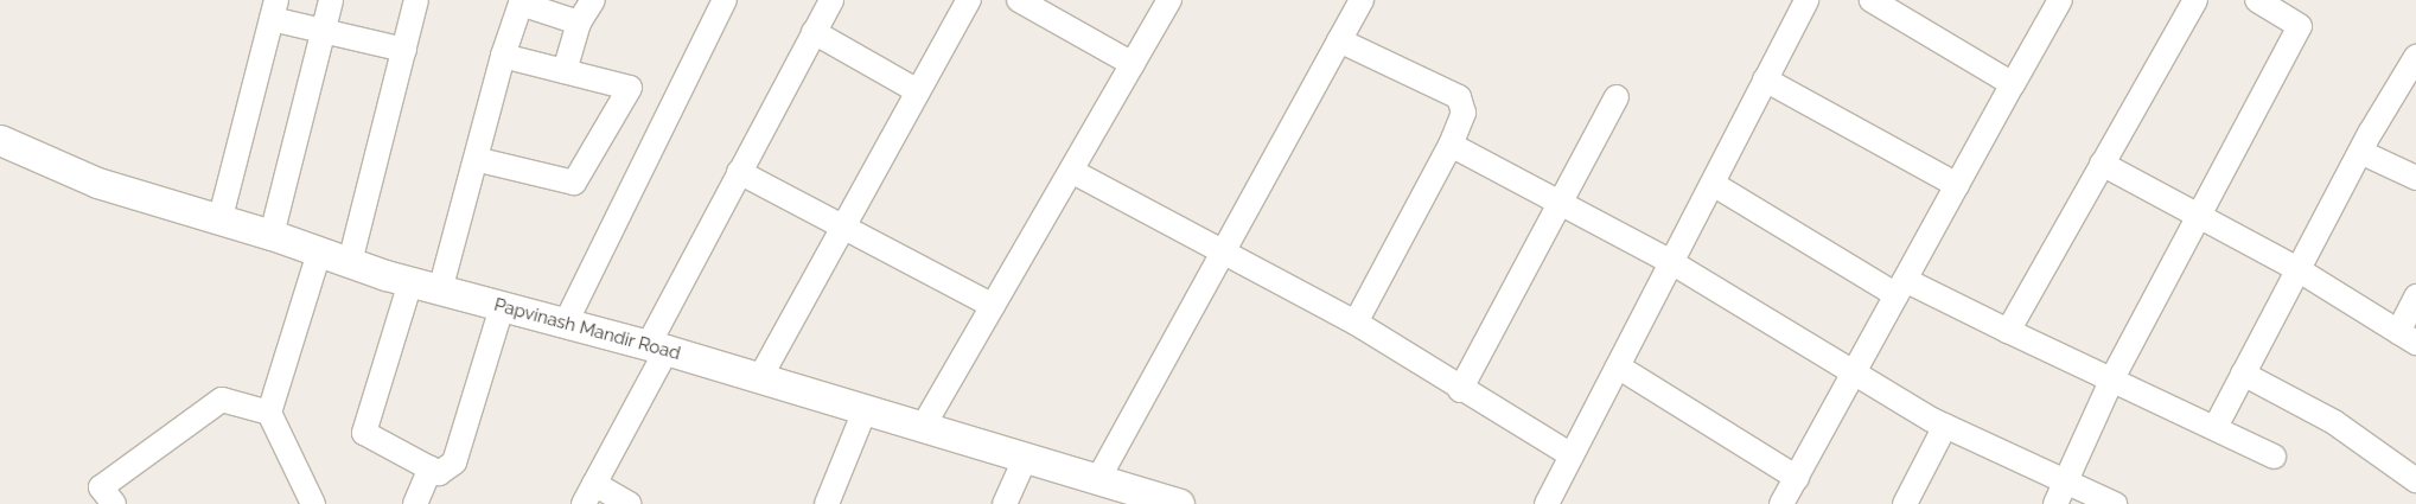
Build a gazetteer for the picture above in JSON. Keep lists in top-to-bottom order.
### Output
{
  "streets": {
    "street": ["Papvinash Mandir Road"]
  }
}
